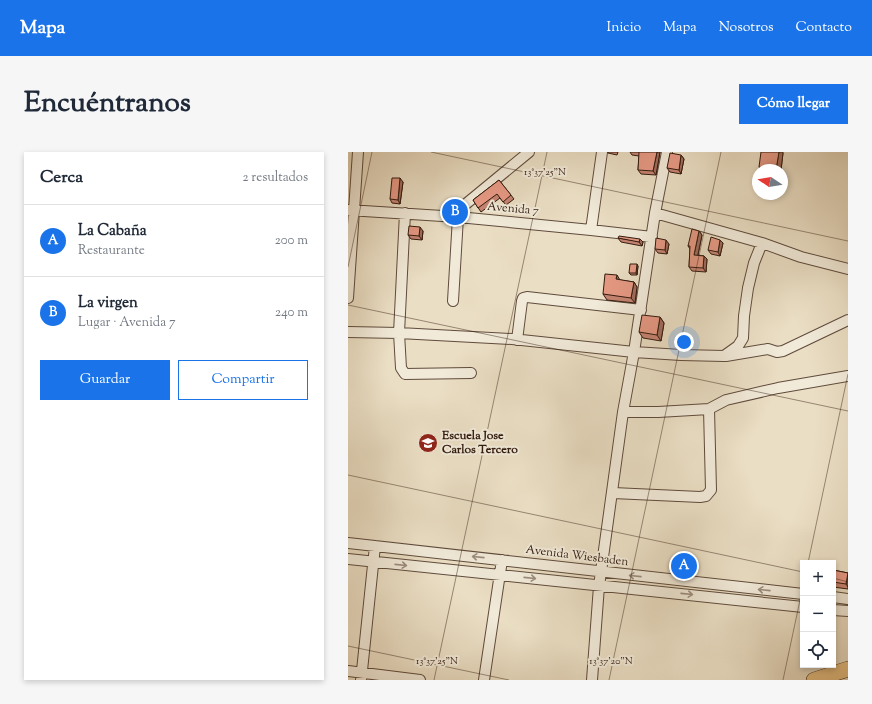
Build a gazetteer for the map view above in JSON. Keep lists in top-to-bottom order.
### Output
{
  "streets": {
    "street": ["Avenida 7", "Avenida Wiesbaden"]
  },
  "places": {
    "school or university": ["Escuela Jose Carlos Tercero"]
  },
  "north": "left",
  "page": {
    "header": "Mapa",
    "nav": [
      "Inicio",
      "Mapa",
      "Nosotros",
      "Contacto"
    ],
    "title": "Encuéntranos",
    "buttons": [
      "Cómo llegar",
      ["Guardar", "Compartir"]
    ],
    "heading": ["Cerca", "2 resultados"],
    "pins": ["B", "A"],
    "list": [
      {
        "mark": "A",
        "name": "La Cabaña",
        "note": "Restaurante",
        "value": "200 m"
      },
      {
        "mark": "B",
        "name": "La virgen",
        "note": "Lugar · Avenida 7",
        "value": "240 m"
      }
    ],
    "map_buttons": ["+", "−"]
  },
  "coordinates": ["13°37'25\"N", "13°37'20\"N"]
}
